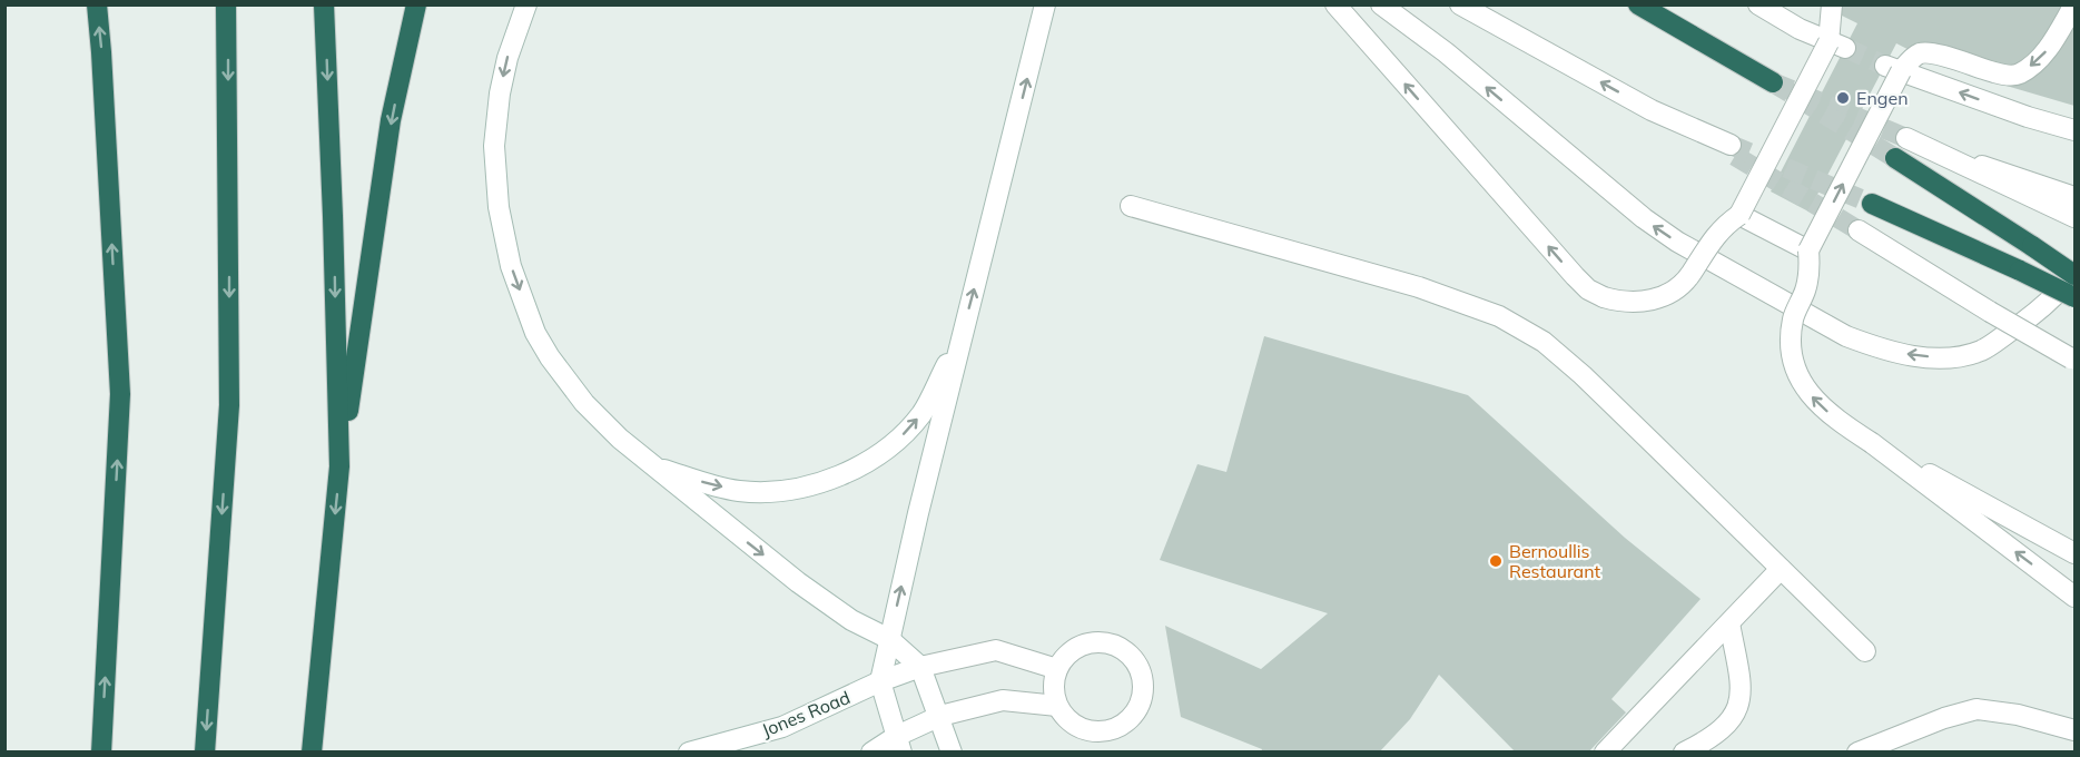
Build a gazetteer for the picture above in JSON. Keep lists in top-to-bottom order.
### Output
{
  "streets": {
    "street": ["Jones Road"]
  },
  "places": ["Engen", "Bernoullis Restaurant"]
}
